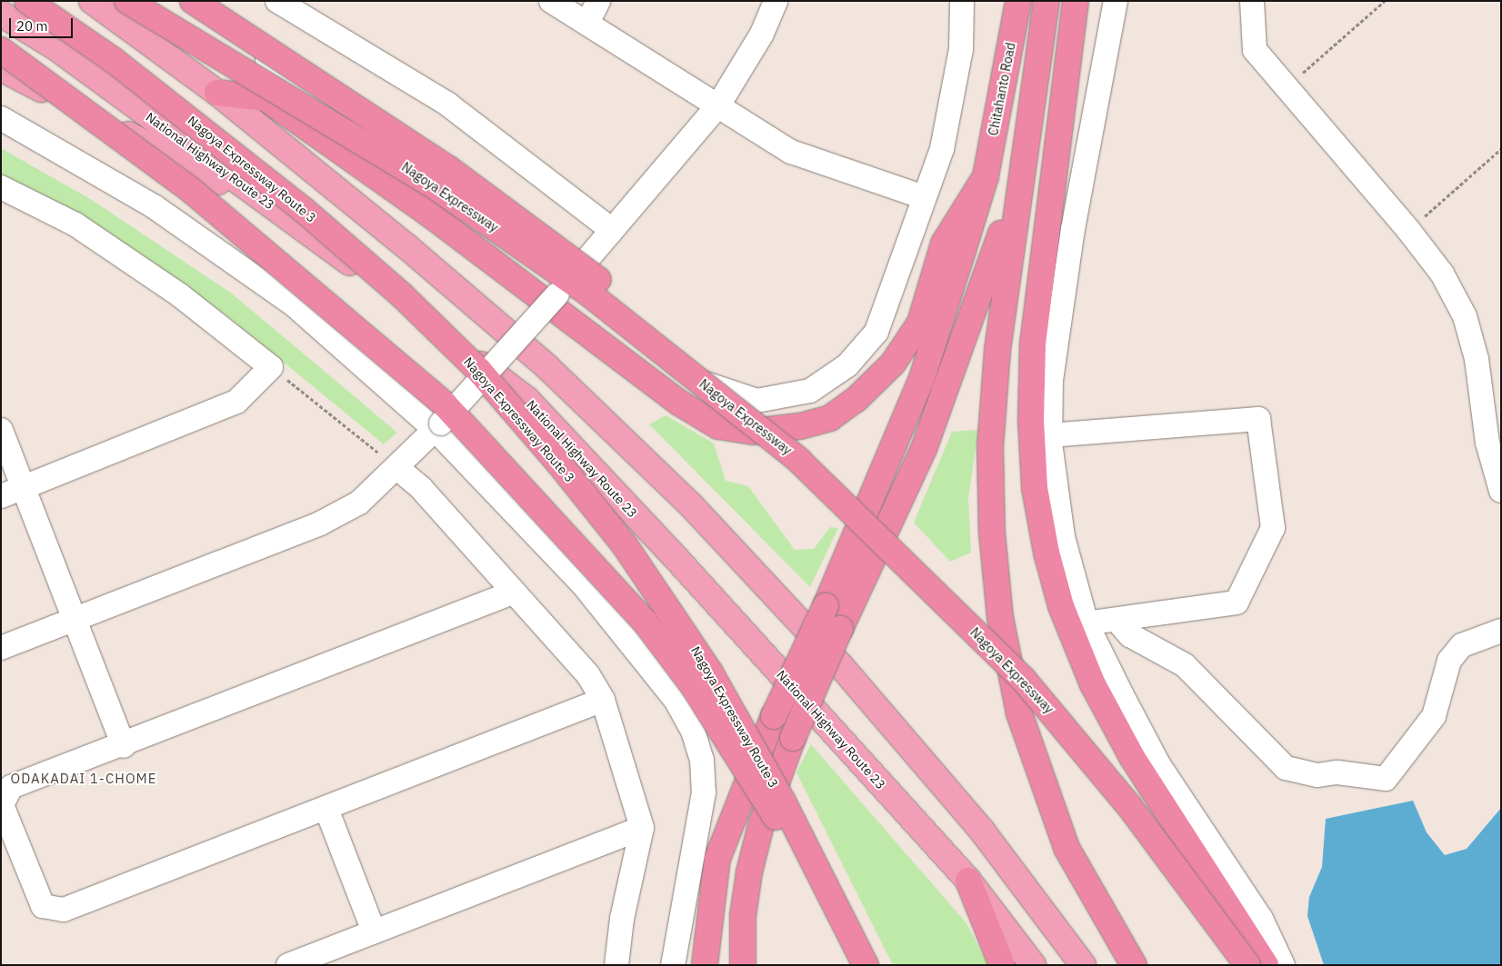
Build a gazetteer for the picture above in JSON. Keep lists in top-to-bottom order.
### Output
{
  "streets": {
    "highway": [
      "Chitahanto Road",
      "National Highway Route 23",
      "Nagoya Expressway Route 3",
      "Nagoya Expressway"
    ]
  },
  "districts": ["ODAKADAI 1-CHOME"],
  "scale_bar": "20 m"
}
